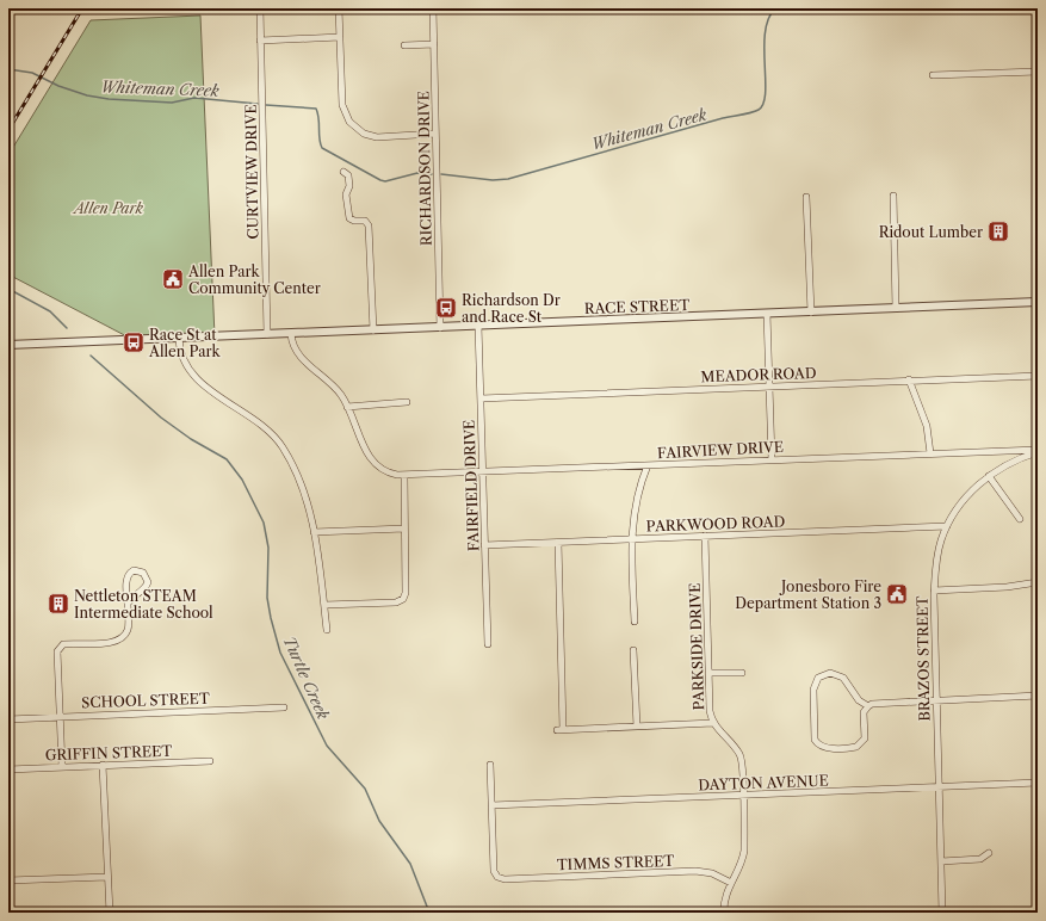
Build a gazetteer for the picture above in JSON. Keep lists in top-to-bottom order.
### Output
{
  "streets": {
    "street": [
      "RICHARDSON DRIVE",
      "CURTVIEW DRIVE",
      "RACE STREET",
      "MEADOR ROAD",
      "FAIRVIEW DRIVE",
      "FAIRFIELD DRIVE",
      "PARKWOOD ROAD",
      "PARKSIDE DRIVE",
      "BRAZOS STREET",
      "SCHOOL STREET",
      "GRIFFIN STREET",
      "DAYTON AVENUE",
      "TIMMS STREET"
    ]
  },
  "crossings": [
    ["RICHARDSON DRIVE", "RACE STREET"],
    ["CURTVIEW DRIVE", "RACE STREET"],
    ["RACE STREET", "FAIRFIELD DRIVE"],
    ["MEADOR ROAD", "FAIRFIELD DRIVE"],
    ["FAIRVIEW DRIVE", "FAIRFIELD DRIVE"],
    ["FAIRVIEW DRIVE", "BRAZOS STREET"],
    ["FAIRFIELD DRIVE", "PARKWOOD ROAD"],
    ["PARKWOOD ROAD", "PARKSIDE DRIVE"],
    ["PARKWOOD ROAD", "BRAZOS STREET"],
    ["PARKSIDE DRIVE", "DAYTON AVENUE"],
    ["PARKSIDE DRIVE", "TIMMS STREET"],
    ["BRAZOS STREET", "DAYTON AVENUE"],
    ["DAYTON AVENUE", "TIMMS STREET"]
  ],
  "water": ["Whiteman Creek", "Turtle Creek"],
  "parks": ["Allen Park"],
  "places": {
    "building": ["Ridout Lumber", "Nettleton STEAM Intermediate School"],
    "public building": ["Allen Park Community Center", "Jonesboro Fire Department Station 3"],
    "bus stop": ["Richardson Dr and Race St", "Race St at Allen Park"]
  }
}
